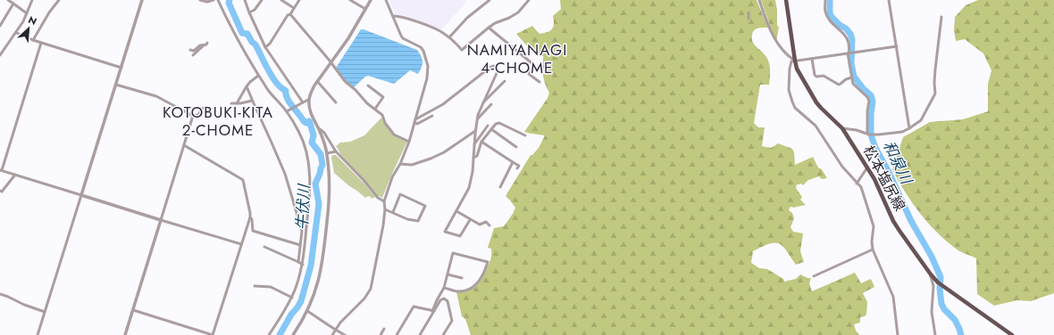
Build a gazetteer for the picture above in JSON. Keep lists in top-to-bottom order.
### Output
{
  "streets": {
    "main road": ["松本塩尻線"]
  },
  "districts": ["NAMIYANAGI 4-CHOME", "KOTOBUKI-KITA 2-CHOME"],
  "water": ["和泉川", "牛伏川"],
  "north": "top right"
}
